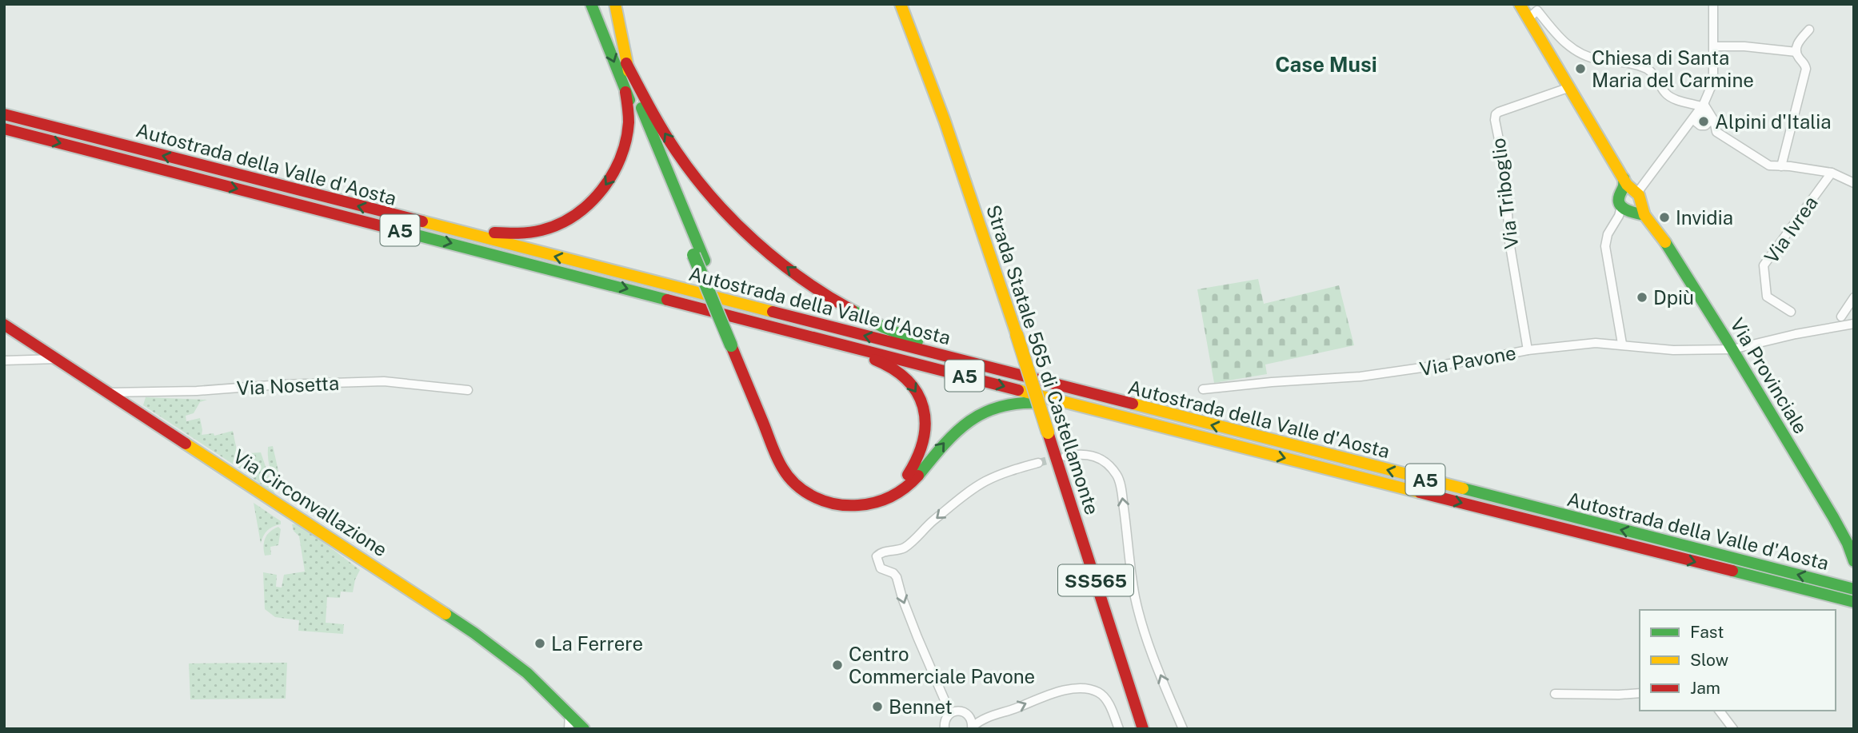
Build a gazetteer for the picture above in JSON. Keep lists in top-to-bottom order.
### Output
{
  "streets": {
    "main road": [
      "Autostrada della Valle d'Aosta",
      "A5",
      "Strada Statale 565 di Castellamonte",
      "Via Provinciale",
      "Via Circonvallazione",
      "SS565"
    ],
    "street": [
      "Via Triboglio",
      "Via Ivrea",
      "Via Pavone",
      "Via Nosetta"
    ]
  },
  "crossings": [
    ["Via Triboglio", "Via Pavone"],
    ["Via Triboglio", "Via Provinciale"],
    ["Via Pavone", "Via Provinciale"],
    ["Via Nosetta", "Via Circonvallazione"]
  ],
  "districts": ["Case Musi"],
  "places": [
    "Chiesa di Santa Maria del Carmine",
    "Alpini d'Italia",
    "Invidia",
    "Dpiù",
    "La Ferrere",
    "Centro Commerciale Pavone",
    "Bennet"
  ],
  "legend": ["Fast", "Slow", "Jam"]
}
